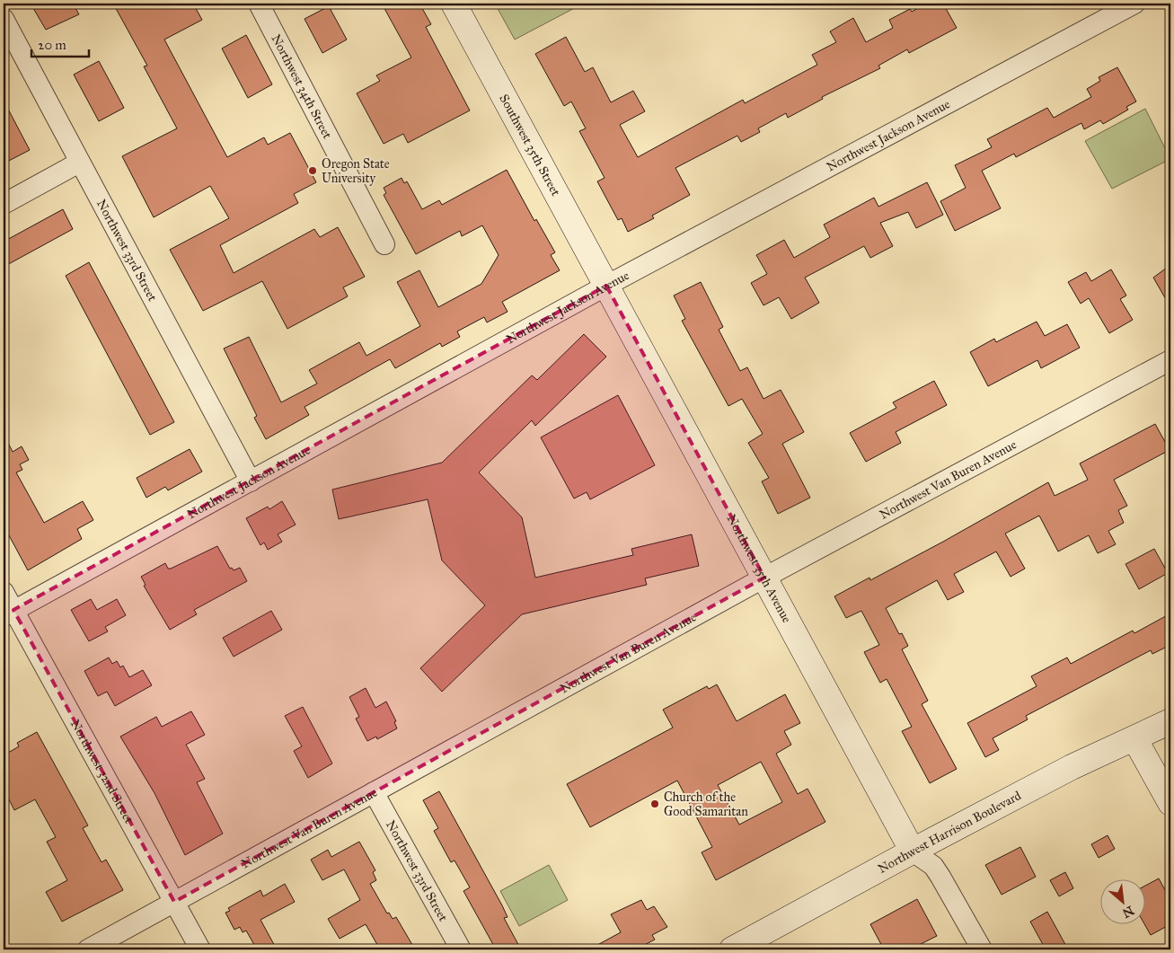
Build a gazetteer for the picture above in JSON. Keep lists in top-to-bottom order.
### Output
{
  "streets": {
    "main road": ["Southwest 35th Street", "Northwest 35th Avenue", "Northwest Harrison Boulevard"],
    "street": [
      "Northwest 34th Street",
      "Northwest Jackson Avenue",
      "Northwest 33rd Street",
      "Northwest Van Buren Avenue",
      "Northwest 32nd Street"
    ]
  },
  "crossings": [
    ["Northwest Jackson Avenue", "Southwest 35th Street"],
    ["Northwest Jackson Avenue", "Northwest 33rd Street"],
    ["Northwest Jackson Avenue", "Northwest 35th Avenue"],
    ["Northwest Jackson Avenue", "Northwest 32nd Street"],
    ["Southwest 35th Street", "Northwest 35th Avenue"],
    ["Northwest 33rd Street", "Northwest Van Buren Avenue"],
    ["Northwest Van Buren Avenue", "Northwest 35th Avenue"],
    ["Northwest Van Buren Avenue", "Northwest 32nd Street"],
    ["Northwest 35th Avenue", "Northwest Harrison Boulevard"]
  ],
  "places": ["Oregon State University", "Church of the Good Samaritan"],
  "scale_bar": "20 m",
  "north": "bottom right"
}
